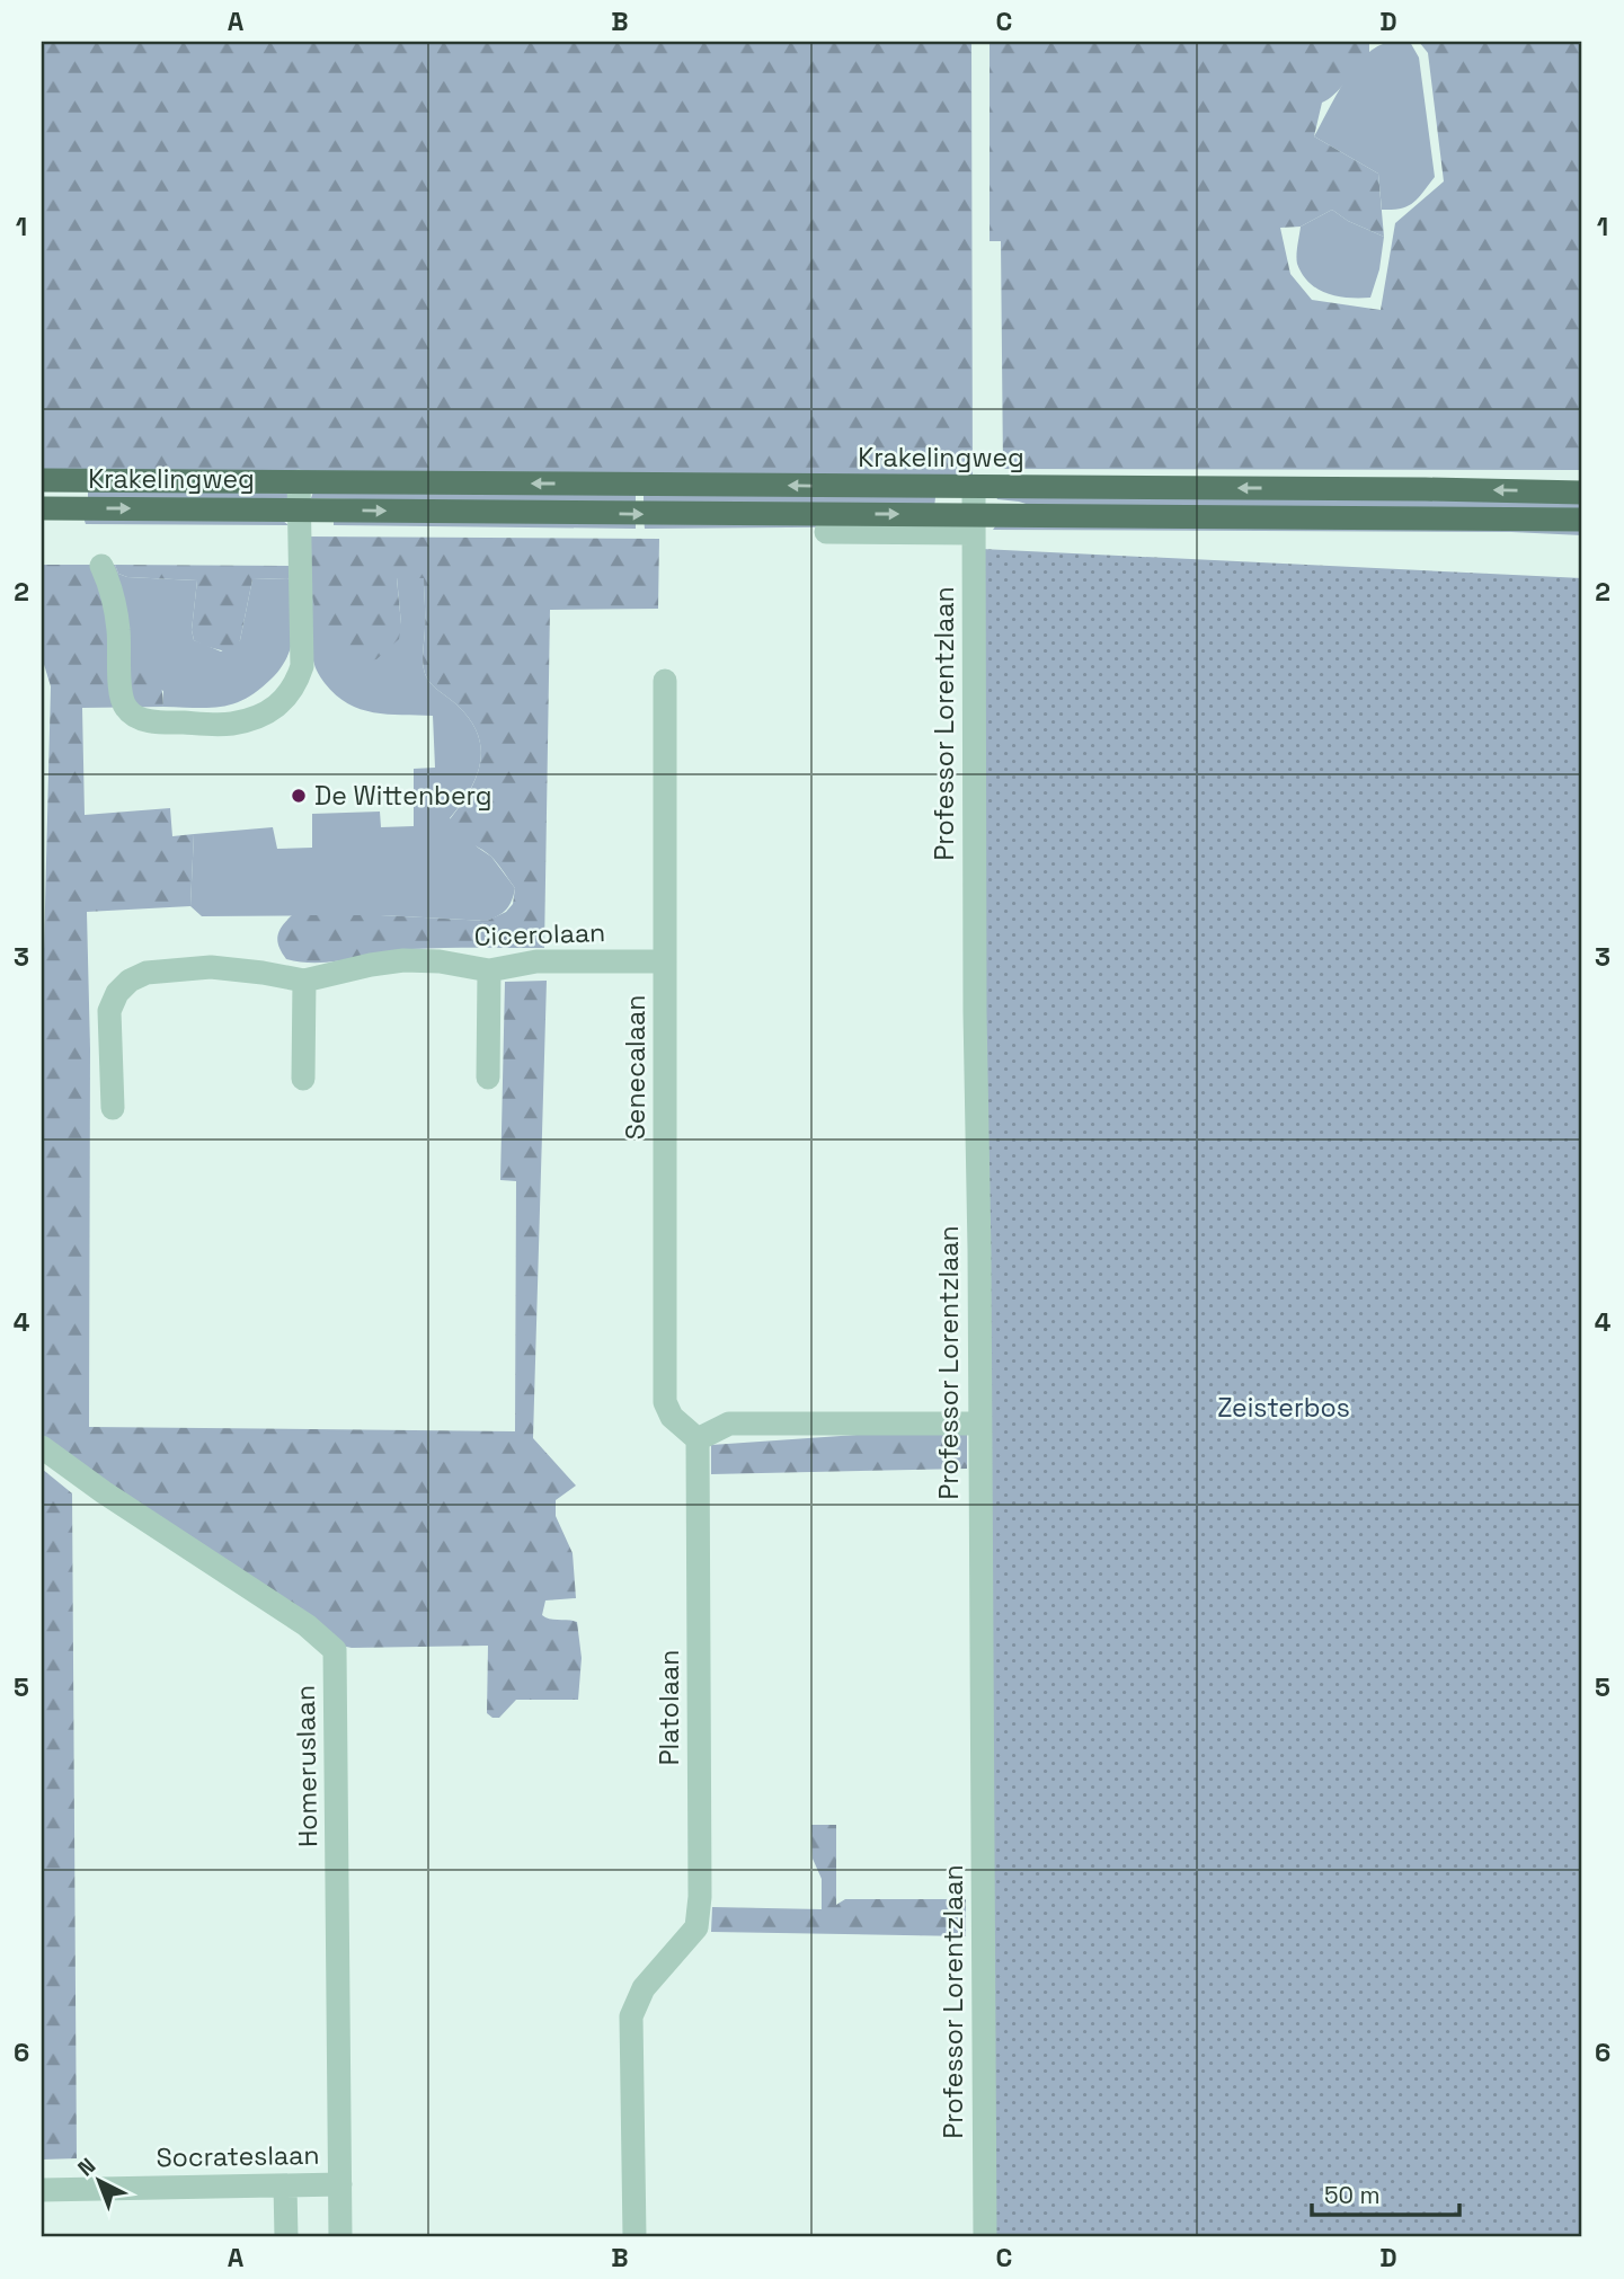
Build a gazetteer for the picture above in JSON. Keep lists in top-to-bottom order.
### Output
{
  "streets": {
    "main road": ["Krakelingweg"],
    "street": [
      "Professor Lorentzlaan",
      "Cicerolaan",
      "Senecalaan",
      "Platolaan",
      "Homeruslaan",
      "Socrateslaan"
    ]
  },
  "crossings": [
    ["Krakelingweg", "Professor Lorentzlaan"],
    ["Cicerolaan", "Senecalaan"],
    ["Senecalaan", "Platolaan"],
    ["Homeruslaan", "Socrateslaan"]
  ],
  "parks": ["Zeisterbos"],
  "places": ["De Wittenberg"],
  "scale_bar": "50 m",
  "north": "top left",
  "grid": {
    "columns": [
      "A",
      "B",
      "C",
      "D"
    ],
    "rows": [
      "1",
      "2",
      "3",
      "4",
      "5",
      "6"
    ]
  }
}
